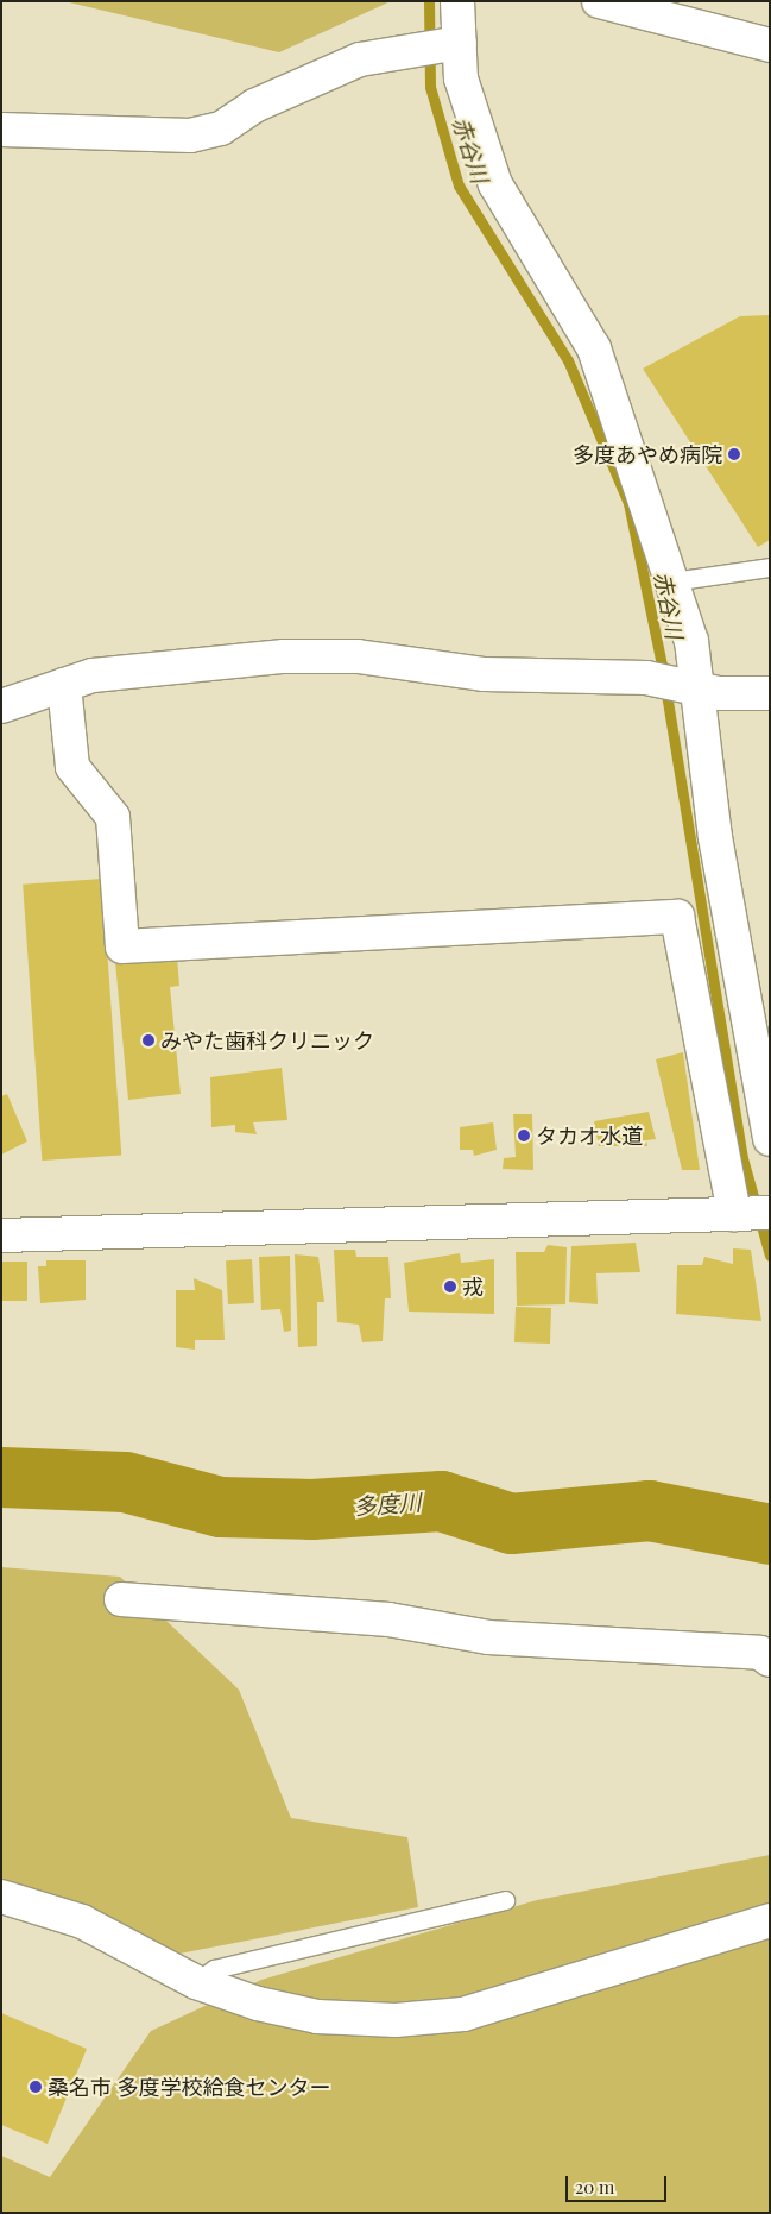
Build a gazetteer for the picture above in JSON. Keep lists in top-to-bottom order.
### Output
{
  "water": ["赤谷川", "多度川"],
  "places": [
    "多度あやめ病院",
    "みやた歯科クリニック",
    "タカオ水道",
    "戎",
    "桑名市 多度学校給食センター"
  ],
  "scale_bar": "20 m"
}
